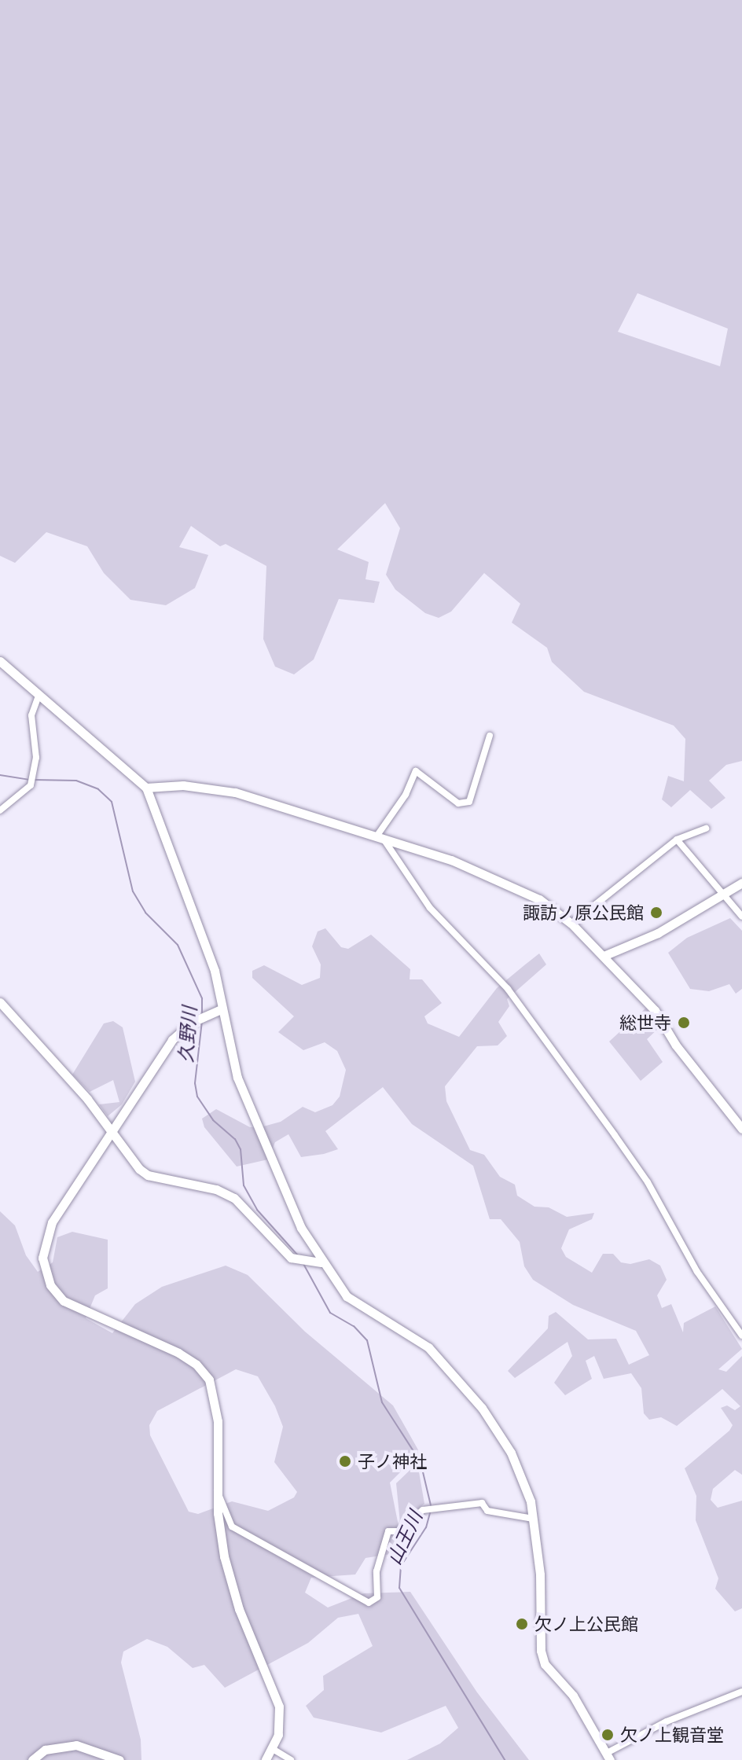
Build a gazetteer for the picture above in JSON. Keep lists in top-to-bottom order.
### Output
{
  "water": ["久野川", "山王川"],
  "places": [
    "諏訪ノ原公民館",
    "総世寺",
    "子ノ神社",
    "欠ノ上公民館",
    "欠ノ上観音堂"
  ]
}
